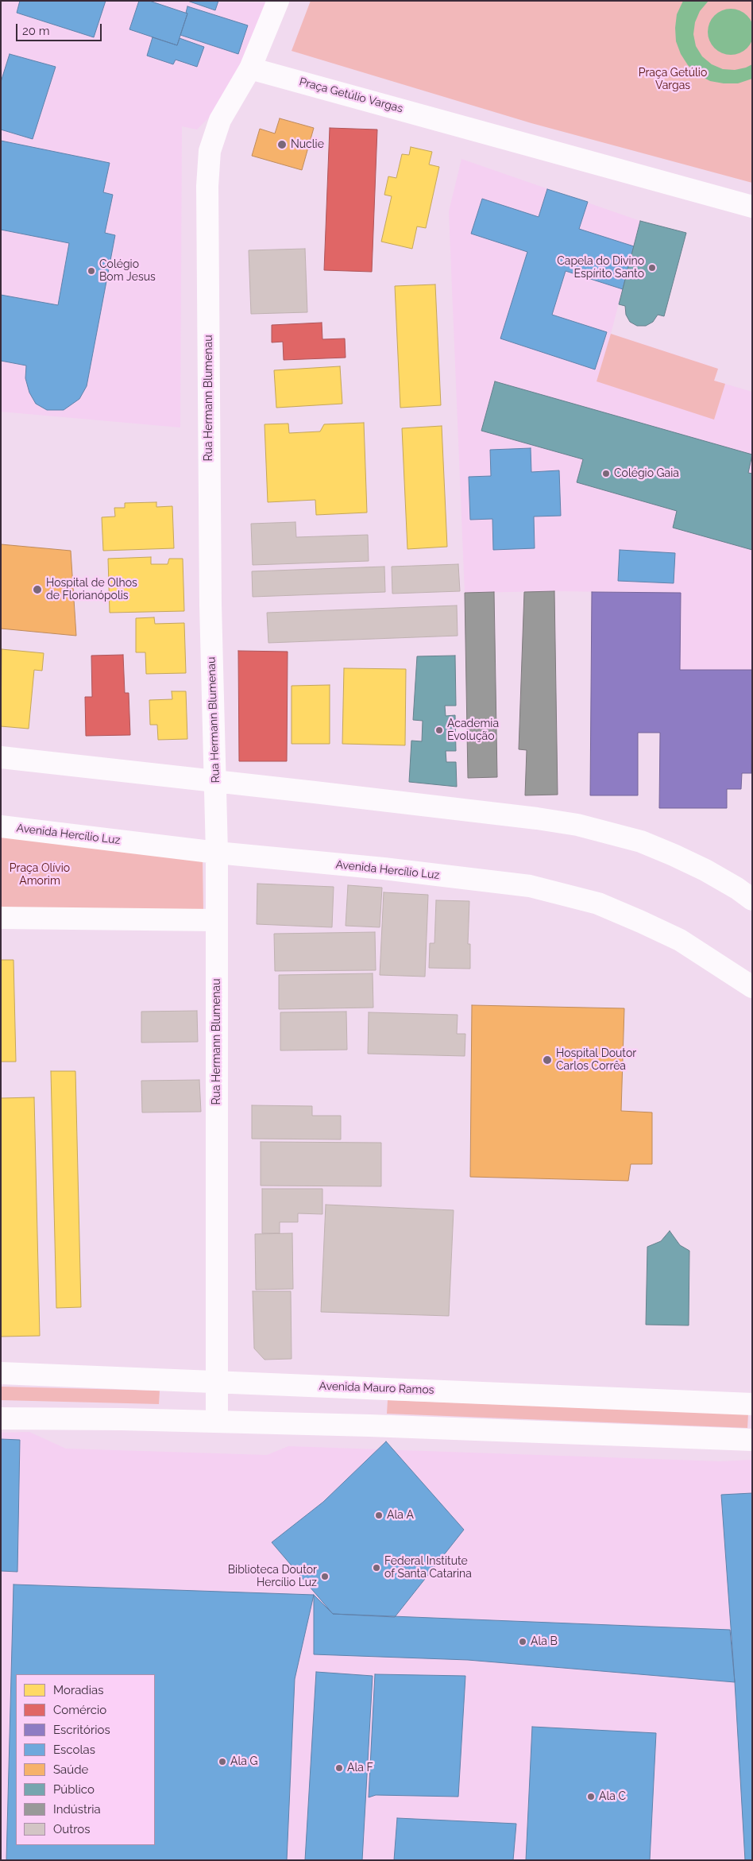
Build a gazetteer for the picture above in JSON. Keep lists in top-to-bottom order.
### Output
{
  "streets": {
    "main road": [
      "Praça Getúlio Vargas",
      "Rua Hermann Blumenau",
      "Avenida Hercílio Luz",
      "Avenida Mauro Ramos"
    ]
  },
  "crossings": [
    ["Praça Getúlio Vargas", "Rua Hermann Blumenau"],
    ["Rua Hermann Blumenau", "Avenida Hercílio Luz"],
    ["Rua Hermann Blumenau", "Avenida Mauro Ramos"]
  ],
  "parks": ["Praça Getúlio Vargas", "Praça Olívio Amorim"],
  "places": [
    "Nuclie",
    "Capela do Divino Espírito Santo",
    "Colégio Bom Jesus",
    "Colégio Gaia",
    "Hospital de Olhos de Florianópolis",
    "Academia Evolução",
    "Hospital Doutor Carlos Corrêa",
    "Ala A",
    "Federal Institute of Santa Catarina",
    "Biblioteca Doutor Hercílio Luz",
    "Ala B",
    "Ala G",
    "Ala F",
    "Ala C"
  ],
  "legend": [
    "Moradias",
    "Comércio",
    "Escritórios",
    "Escolas",
    "Saúde",
    "Público",
    "Indústria",
    "Outros"
  ],
  "scale_bar": "20 m"
}
